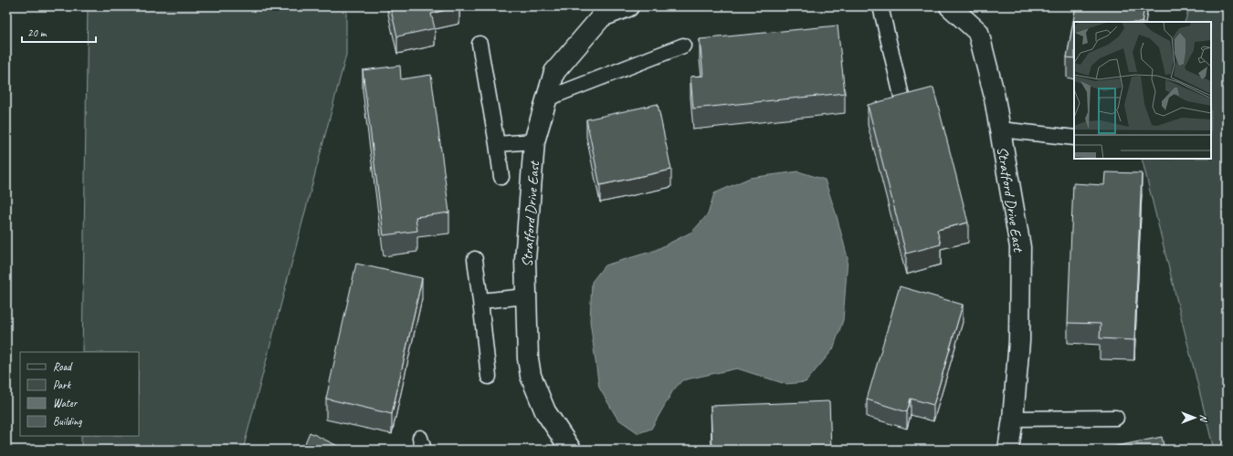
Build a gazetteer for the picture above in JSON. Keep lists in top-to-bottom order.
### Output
{
  "streets": {
    "street": ["Stratford Drive East"]
  },
  "legend": [
    "Road",
    "Park",
    "Water",
    "Building"
  ],
  "scale_bar": "20 m",
  "north": "right"
}
